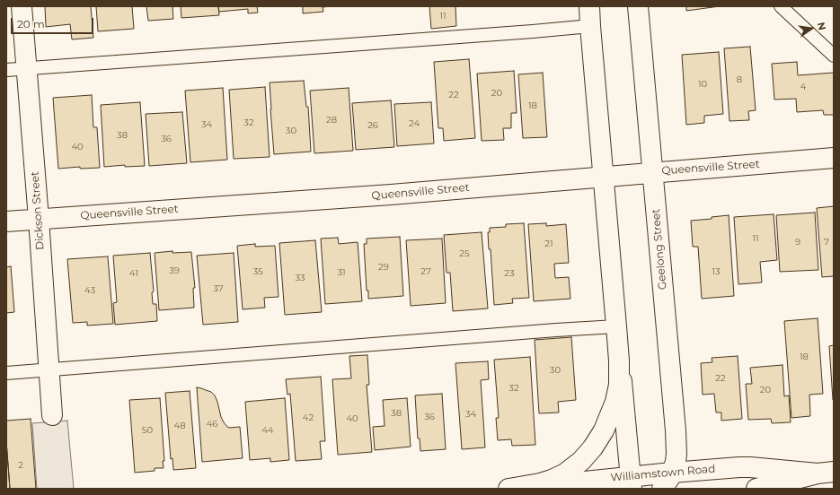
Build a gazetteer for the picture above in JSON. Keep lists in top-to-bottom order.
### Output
{
  "streets": {
    "street": [
      "Queensville Street",
      "Dickson Street",
      "Geelong Street",
      "Williamstown Road"
    ]
  },
  "crossings": [
    ["Queensville Street", "Dickson Street"],
    ["Queensville Street", "Geelong Street"],
    ["Geelong Street", "Williamstown Road"]
  ],
  "house_numbers": [
    "11",
    "8",
    "10",
    "4",
    "20",
    "22",
    "18",
    "28",
    "32",
    "24",
    "34",
    "26",
    "30",
    "38",
    "36",
    "40",
    "11",
    "9",
    "7",
    "21",
    "25",
    "29",
    "39",
    "35",
    "27",
    "13",
    "31",
    "41",
    "23",
    "33",
    "37",
    "43",
    "18",
    "30",
    "22",
    "32",
    "20",
    "38",
    "34",
    "36",
    "42",
    "40",
    "46",
    "48",
    "50",
    "44",
    "2"
  ],
  "scale_bar": "20 m",
  "north": "right"
}
